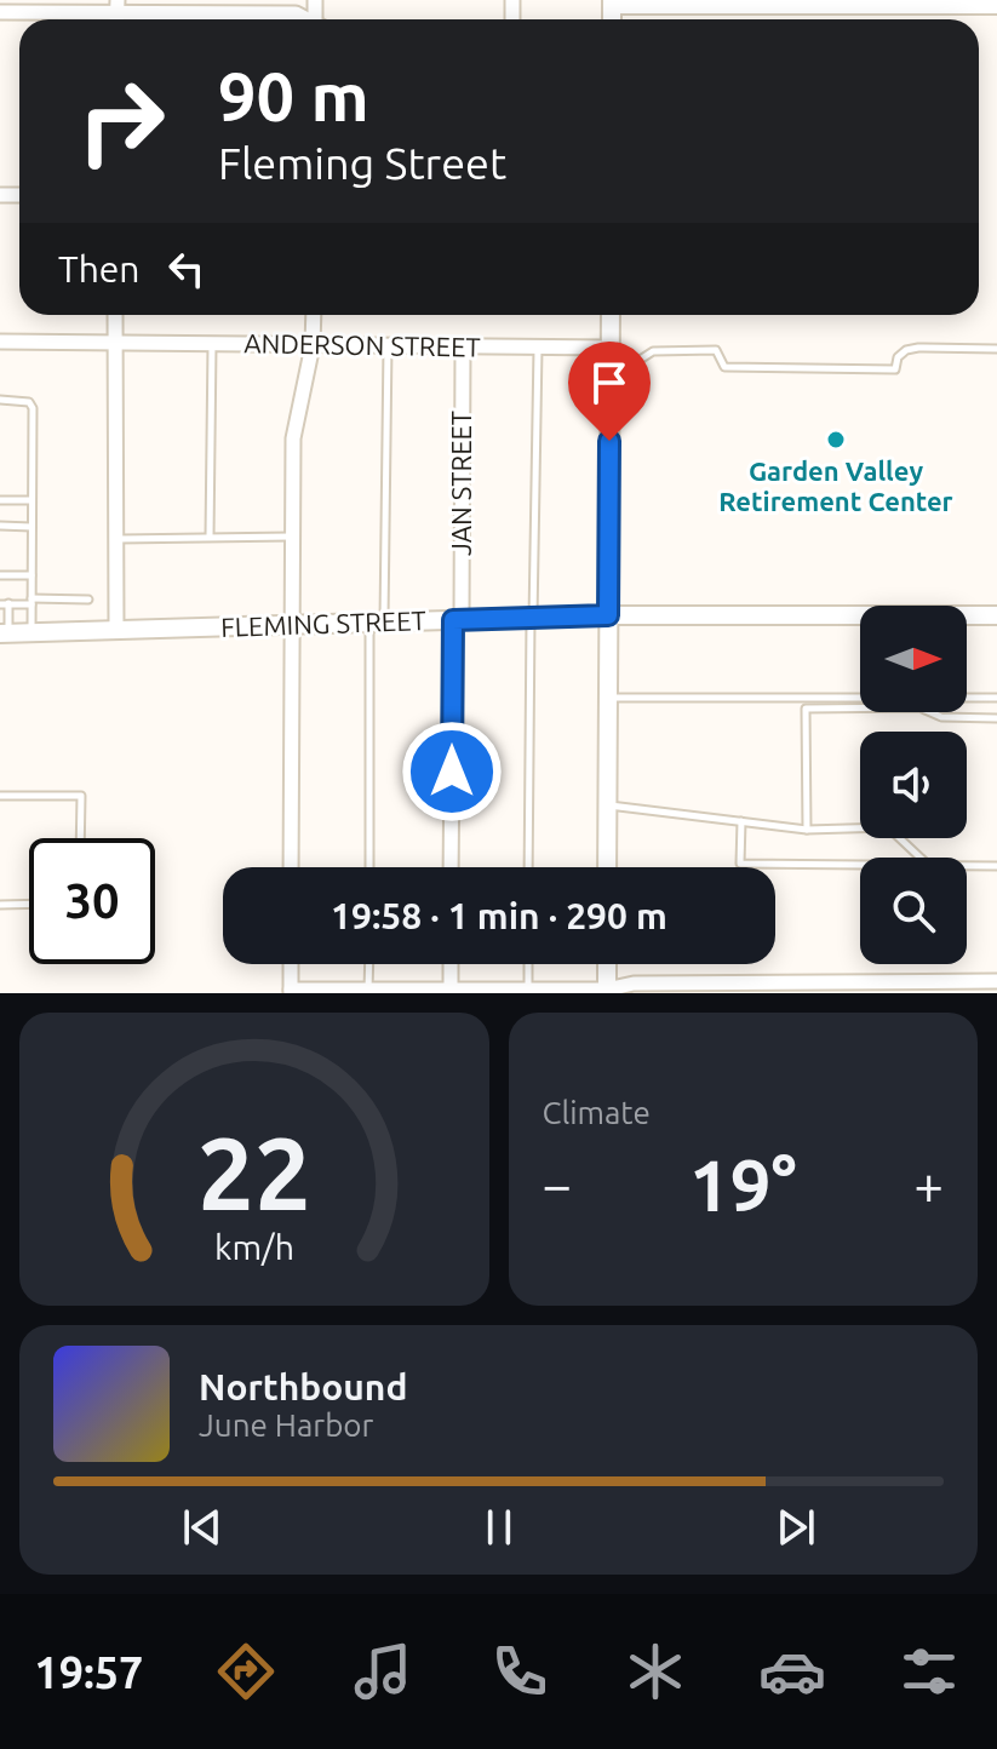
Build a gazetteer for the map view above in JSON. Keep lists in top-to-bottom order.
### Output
{
  "streets": {
    "street": ["ANDERSON STREET", "JAN STREET", "FLEMING STREET"]
  },
  "crossings": [
    ["ANDERSON STREET", "JAN STREET"],
    ["JAN STREET", "FLEMING STREET"]
  ],
  "places": ["Garden Valley Retirement Center"],
  "north": "right",
  "page": {
    "turn": ["90 m", "Fleming Street"],
    "then": "Then",
    "limit": "30",
    "trip": "19:58 · 1 min · 290 m",
    "tile": "Climate",
    "heat": ["−", "19°", "+"],
    "song": ["Northbound", "June Harbor"],
    "tabs": "19:57",
    "gauge": ["22", "km/h"]
  }
}
